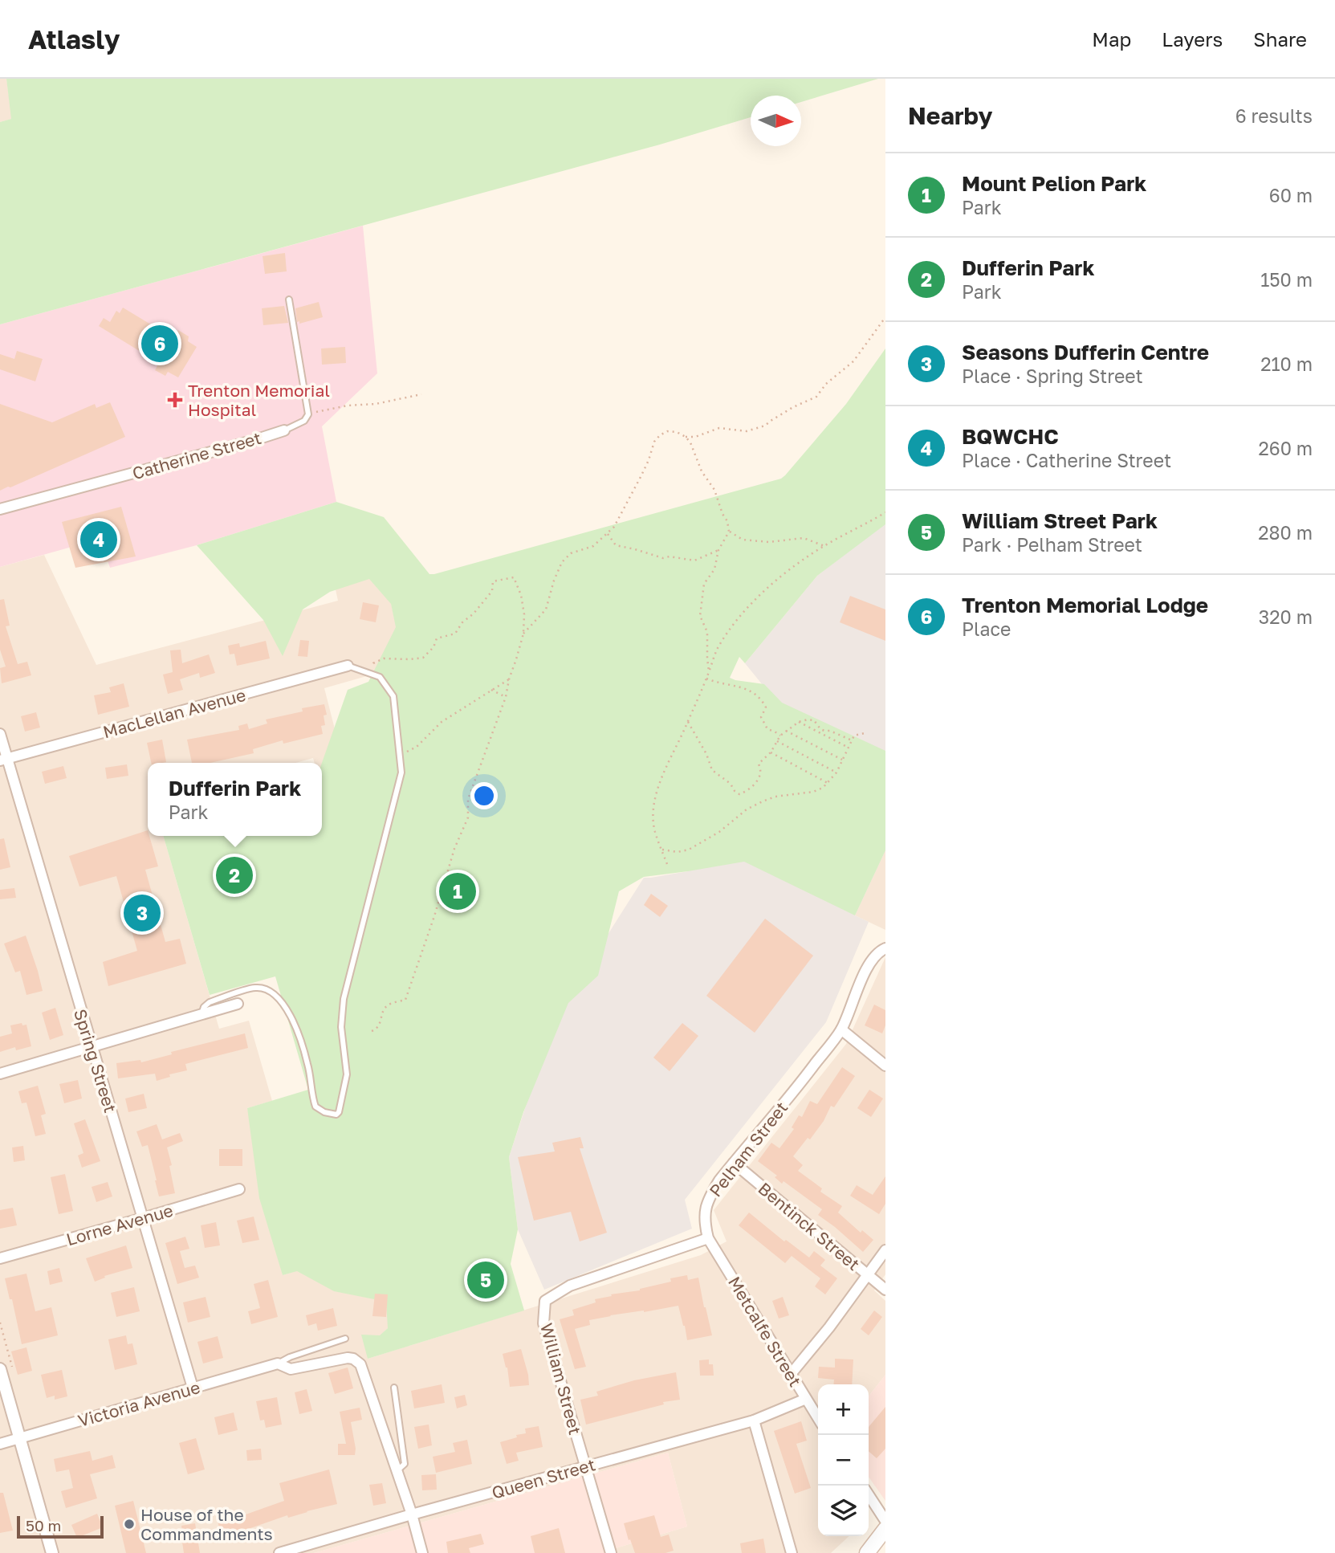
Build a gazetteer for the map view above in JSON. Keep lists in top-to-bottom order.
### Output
{
  "streets": {
    "street": [
      "Catherine Street",
      "MacLellan Avenue",
      "Spring Street",
      "Pelham Street",
      "Lorne Avenue",
      "Bentinck Street",
      "Metcalfe Street",
      "William Street",
      "Victoria Avenue",
      "Queen Street"
    ]
  },
  "crossings": [
    ["MacLellan Avenue", "Spring Street"],
    ["Spring Street", "Lorne Avenue"],
    ["Spring Street", "Victoria Avenue"],
    ["Pelham Street", "Bentinck Street"],
    ["Pelham Street", "Metcalfe Street"],
    ["Pelham Street", "William Street"],
    ["Metcalfe Street", "William Street"],
    ["Metcalfe Street", "Queen Street"],
    ["William Street", "Queen Street"]
  ],
  "places": {
    "health": ["Trenton Memorial Hospital"],
    "other": ["House of the Commandments"]
  },
  "scale_bar": "50 m",
  "north": "right",
  "page": {
    "header": "Atlasly",
    "nav": ["Map", "Layers", "Share"],
    "heading": ["Nearby", "6 results"],
    "list": [
      {
        "mark": "1",
        "name": "Mount Pelion Park",
        "note": "Park",
        "value": "60 m"
      },
      {
        "mark": "2",
        "name": "Dufferin Park",
        "note": "Park",
        "value": "150 m"
      },
      {
        "mark": "3",
        "name": "Seasons Dufferin Centre",
        "note": "Place · Spring Street",
        "value": "210 m"
      },
      {
        "mark": "4",
        "name": "BQWCHC",
        "note": "Place · Catherine Street",
        "value": "260 m"
      },
      {
        "mark": "5",
        "name": "William Street Park",
        "note": "Park · Pelham Street",
        "value": "280 m"
      },
      {
        "mark": "6",
        "name": "Trenton Memorial Lodge",
        "note": "Place",
        "value": "320 m"
      }
    ],
    "pins": [
      "6",
      "4",
      "2",
      "1",
      "3",
      "5"
    ],
    "popup": ["Dufferin Park", "Park"],
    "map_buttons": ["+", "−"],
    "scale": "50 m"
  }
}
